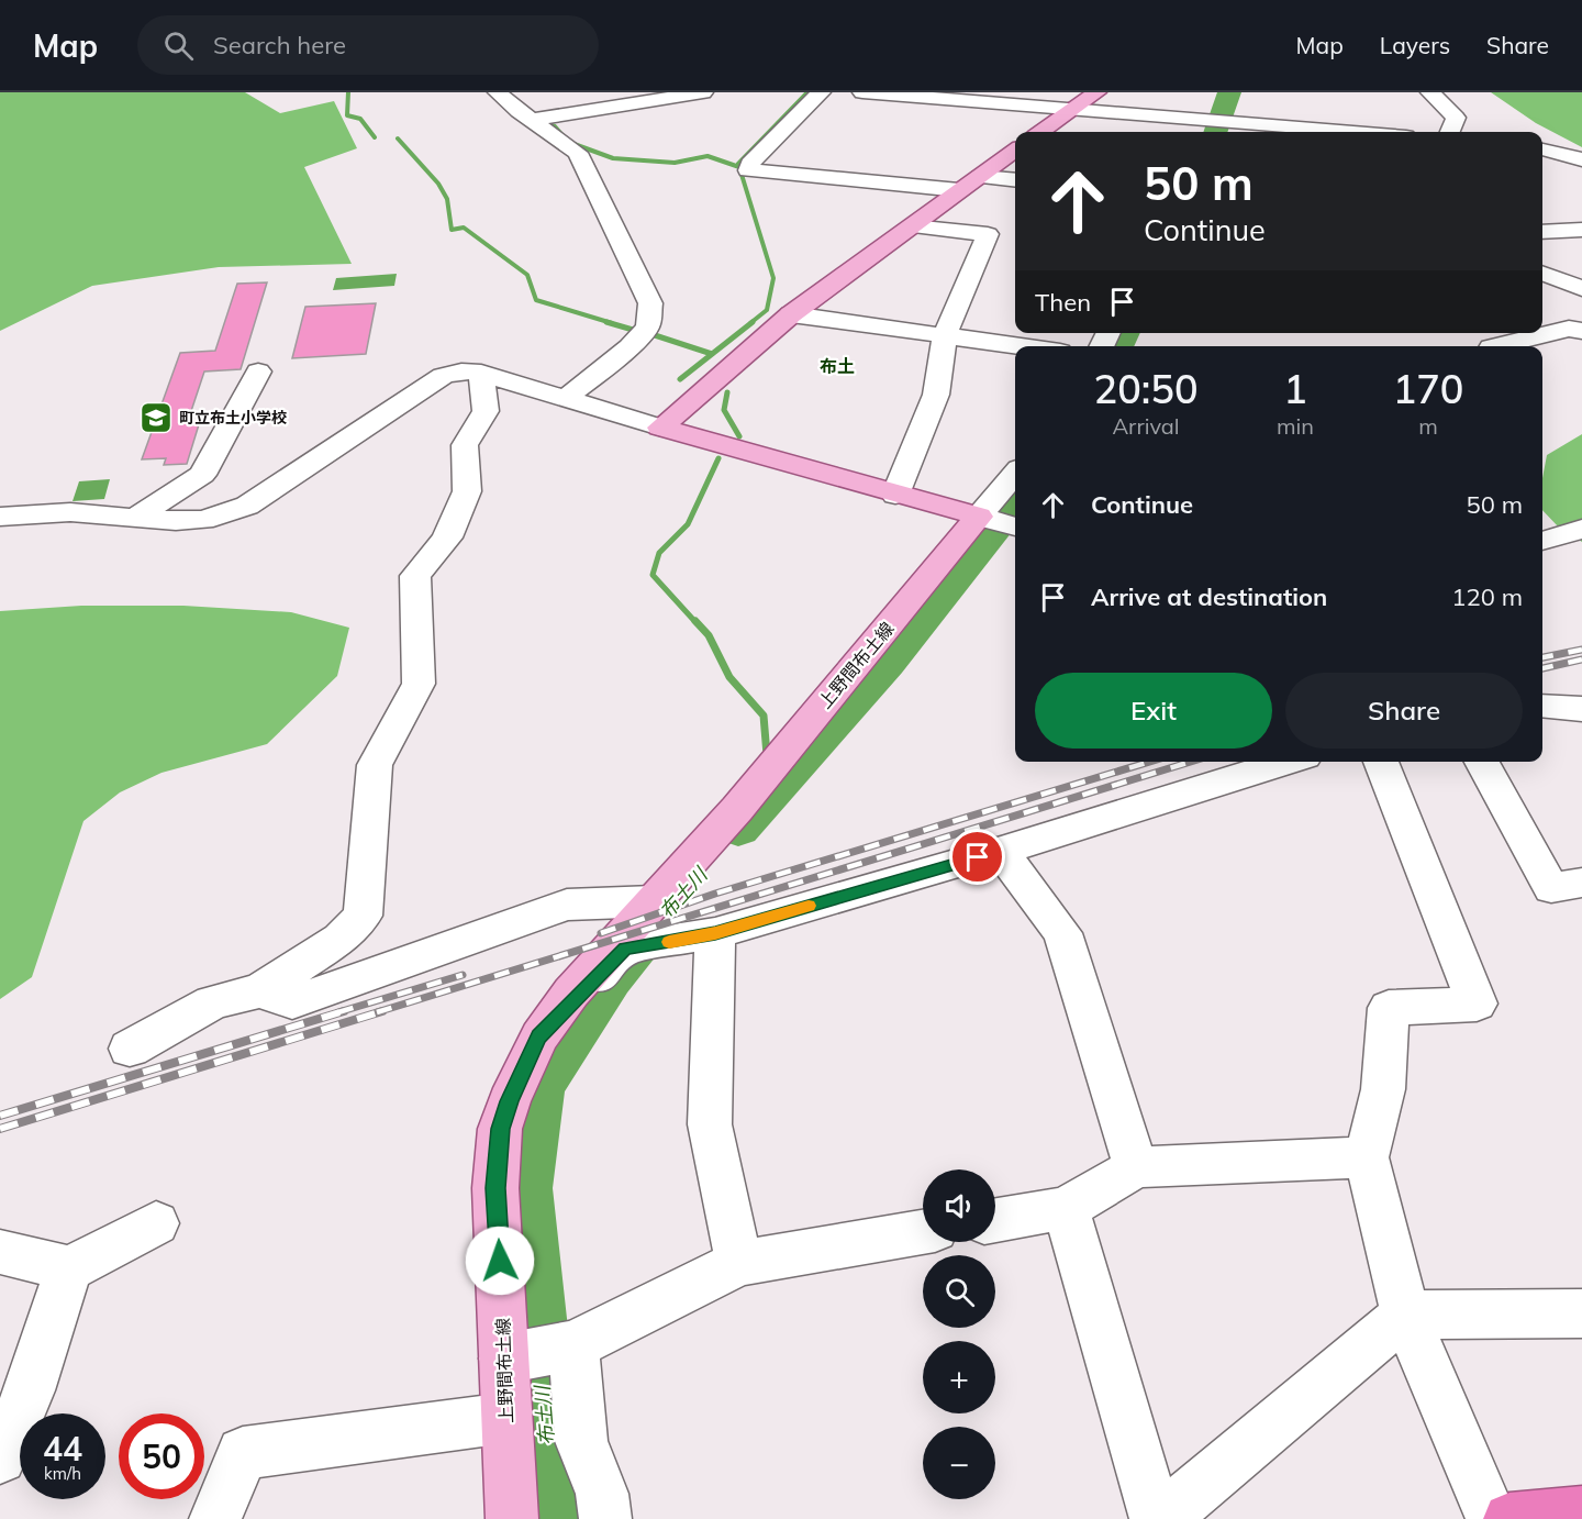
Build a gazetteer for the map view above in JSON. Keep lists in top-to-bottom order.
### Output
{
  "streets": {
    "main road": ["上野間布土線"]
  },
  "districts": ["布土"],
  "water": ["布土川"],
  "places": {
    "school or university": ["町立布土小学校"]
  },
  "page": {
    "header": "Map",
    "search": "Search here",
    "nav": ["Map", "Layers", "Share"],
    "turn": ["50 m", "Continue"],
    "then": "Then",
    "eta": [
      "20:50",
      "Arrival",
      "1",
      "min",
      "170",
      "m"
    ],
    "list": [
      {
        "name": "Continue",
        "value": "50 m"
      },
      {
        "name": "Arrive at destination",
        "value": "120 m"
      }
    ],
    "buttons": ["Exit", "Share"],
    "map_buttons": ["+", "−"],
    "speed": "44 km/h",
    "limit": "50"
  }
}
